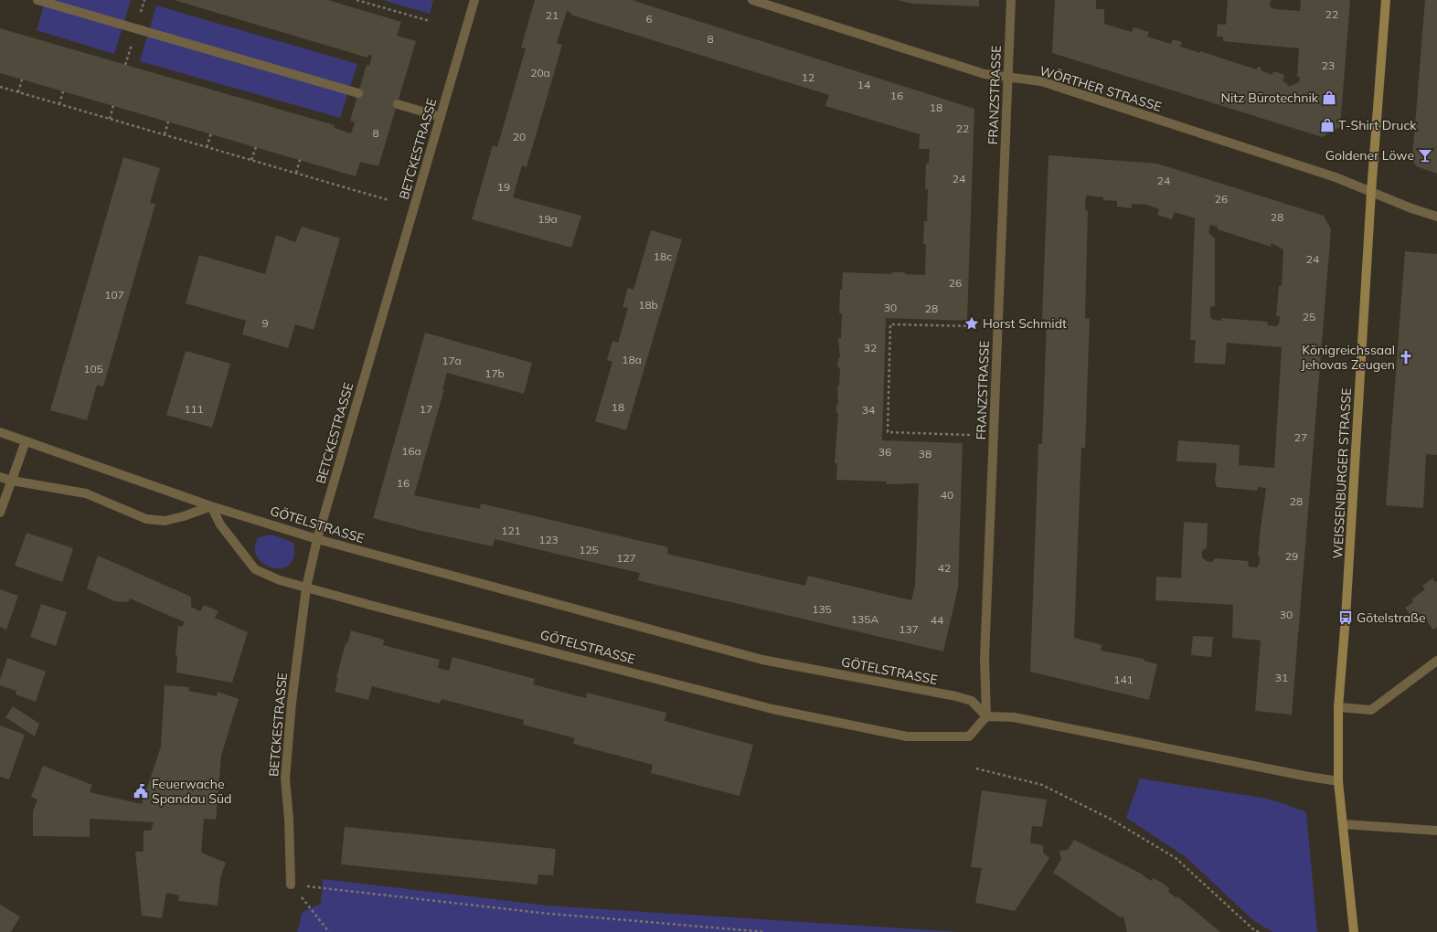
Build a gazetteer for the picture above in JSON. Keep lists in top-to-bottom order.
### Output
{
  "streets": {
    "street": [
      "WÖRTHER STRASSE",
      "FRANZSTRASSE",
      "BETCKESTRASSE",
      "WEISSENBURGER STRASSE",
      "GÖTELSTRASSE"
    ]
  },
  "crossings": [
    ["WÖRTHER STRASSE", "FRANZSTRASSE"],
    ["WÖRTHER STRASSE", "WEISSENBURGER STRASSE"],
    ["FRANZSTRASSE", "GÖTELSTRASSE"],
    ["BETCKESTRASSE", "GÖTELSTRASSE"]
  ],
  "places": {
    "shop": ["Nitz Bürotechnik", "T-Shirt Druck"],
    "bar": ["Goldener Löwe"],
    "place": ["Horst Schmidt"],
    "church": ["Königreichssaal Jehovas Zeugen"],
    "bus stop": ["Götelstraße"],
    "public building": ["Feuerwache Spandau Süd"]
  },
  "house_numbers": [
    "22",
    "21",
    "6",
    "8",
    "23",
    "20a",
    "12",
    "14",
    "16",
    "18",
    "22",
    "8",
    "20",
    "24",
    "24",
    "19",
    "26",
    "28",
    "19a",
    "18c",
    "24",
    "26",
    "107",
    "18b",
    "30",
    "28",
    "25",
    "9",
    "32",
    "18a",
    "17a",
    "105",
    "17b",
    "18",
    "111",
    "17",
    "34",
    "27",
    "16a",
    "36",
    "38",
    "16",
    "40",
    "28",
    "121",
    "123",
    "125",
    "29",
    "127",
    "42",
    "135",
    "30",
    "135A",
    "44",
    "137",
    "31",
    "141"
  ]
}
